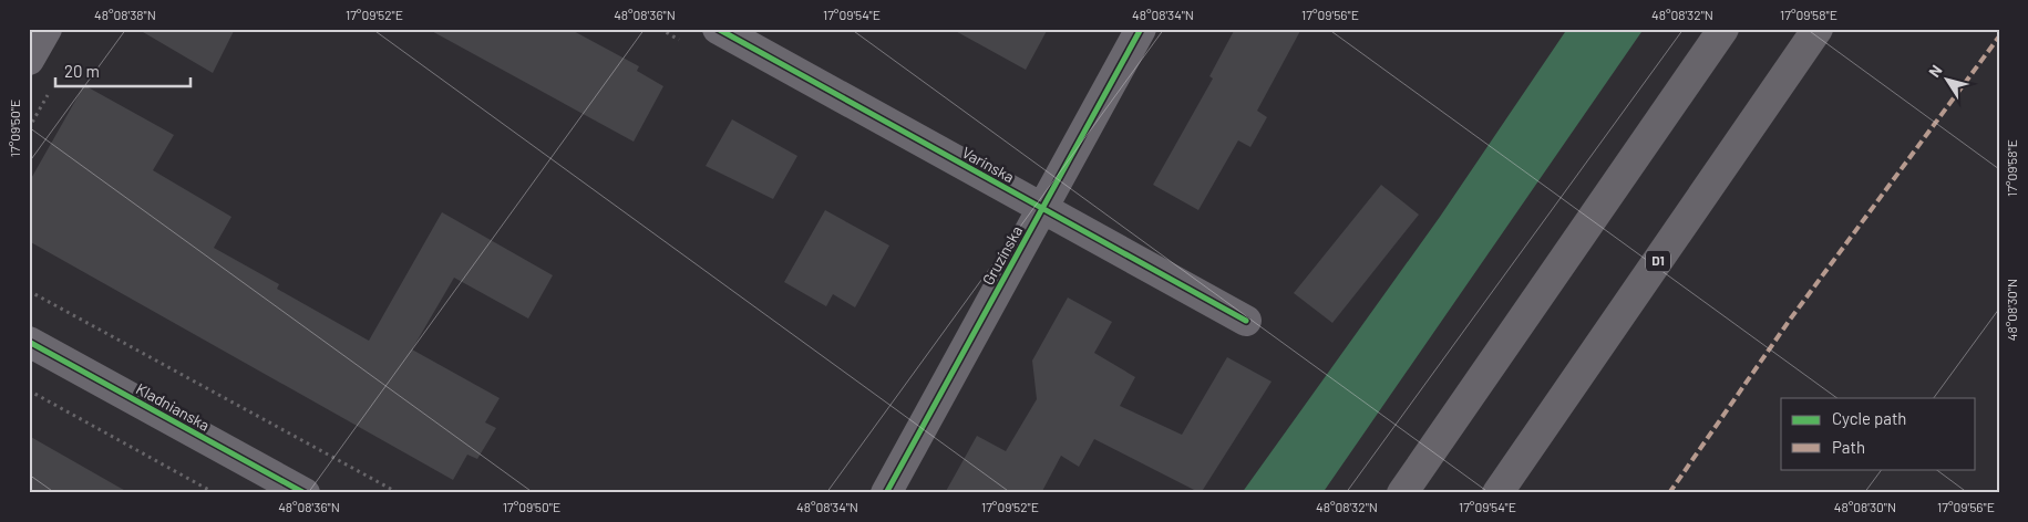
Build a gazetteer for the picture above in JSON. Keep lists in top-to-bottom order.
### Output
{
  "streets": {
    "highway": ["D1"],
    "street": ["Varínska", "Gruzínska", "Kladnianska"]
  },
  "crossings": [
    ["Varínska", "Gruzínska"]
  ],
  "legend": ["Cycle path", "Path"],
  "scale_bar": "20 m",
  "north": "top left",
  "coordinates": [
    "48°08'38\"N",
    "17°09'52\"E",
    "48°08'36\"N",
    "17°09'54\"E",
    "48°08'34\"N",
    "17°09'56\"E",
    "48°08'32\"N",
    "17°09'58\"E",
    "17°09'50\"E",
    "48°08'30\"N"
  ]
}
